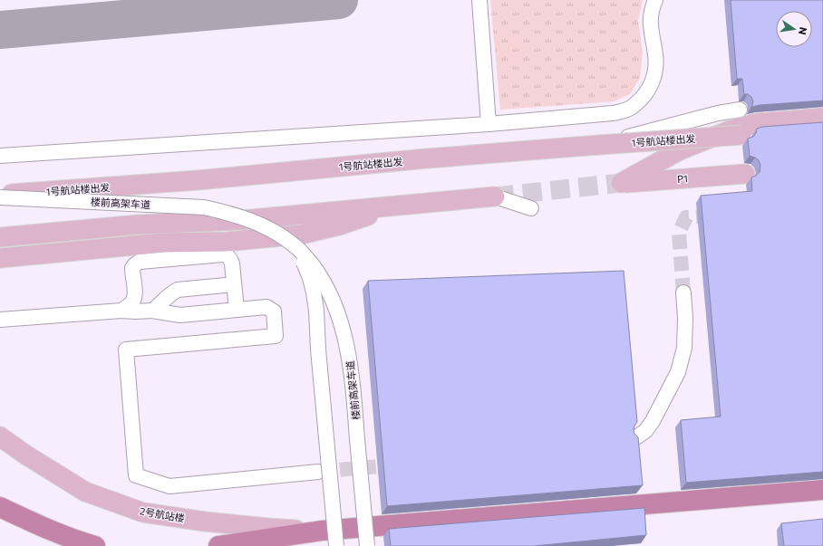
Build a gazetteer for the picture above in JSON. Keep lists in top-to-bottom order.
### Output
{
  "streets": {
    "main road": ["1号航站楼出发", "P1", "2号航站楼"],
    "street": ["楼前高架车道"]
  },
  "crossings": [
    ["1号航站楼出发", "楼前高架车道"]
  ],
  "north": "right"
}
